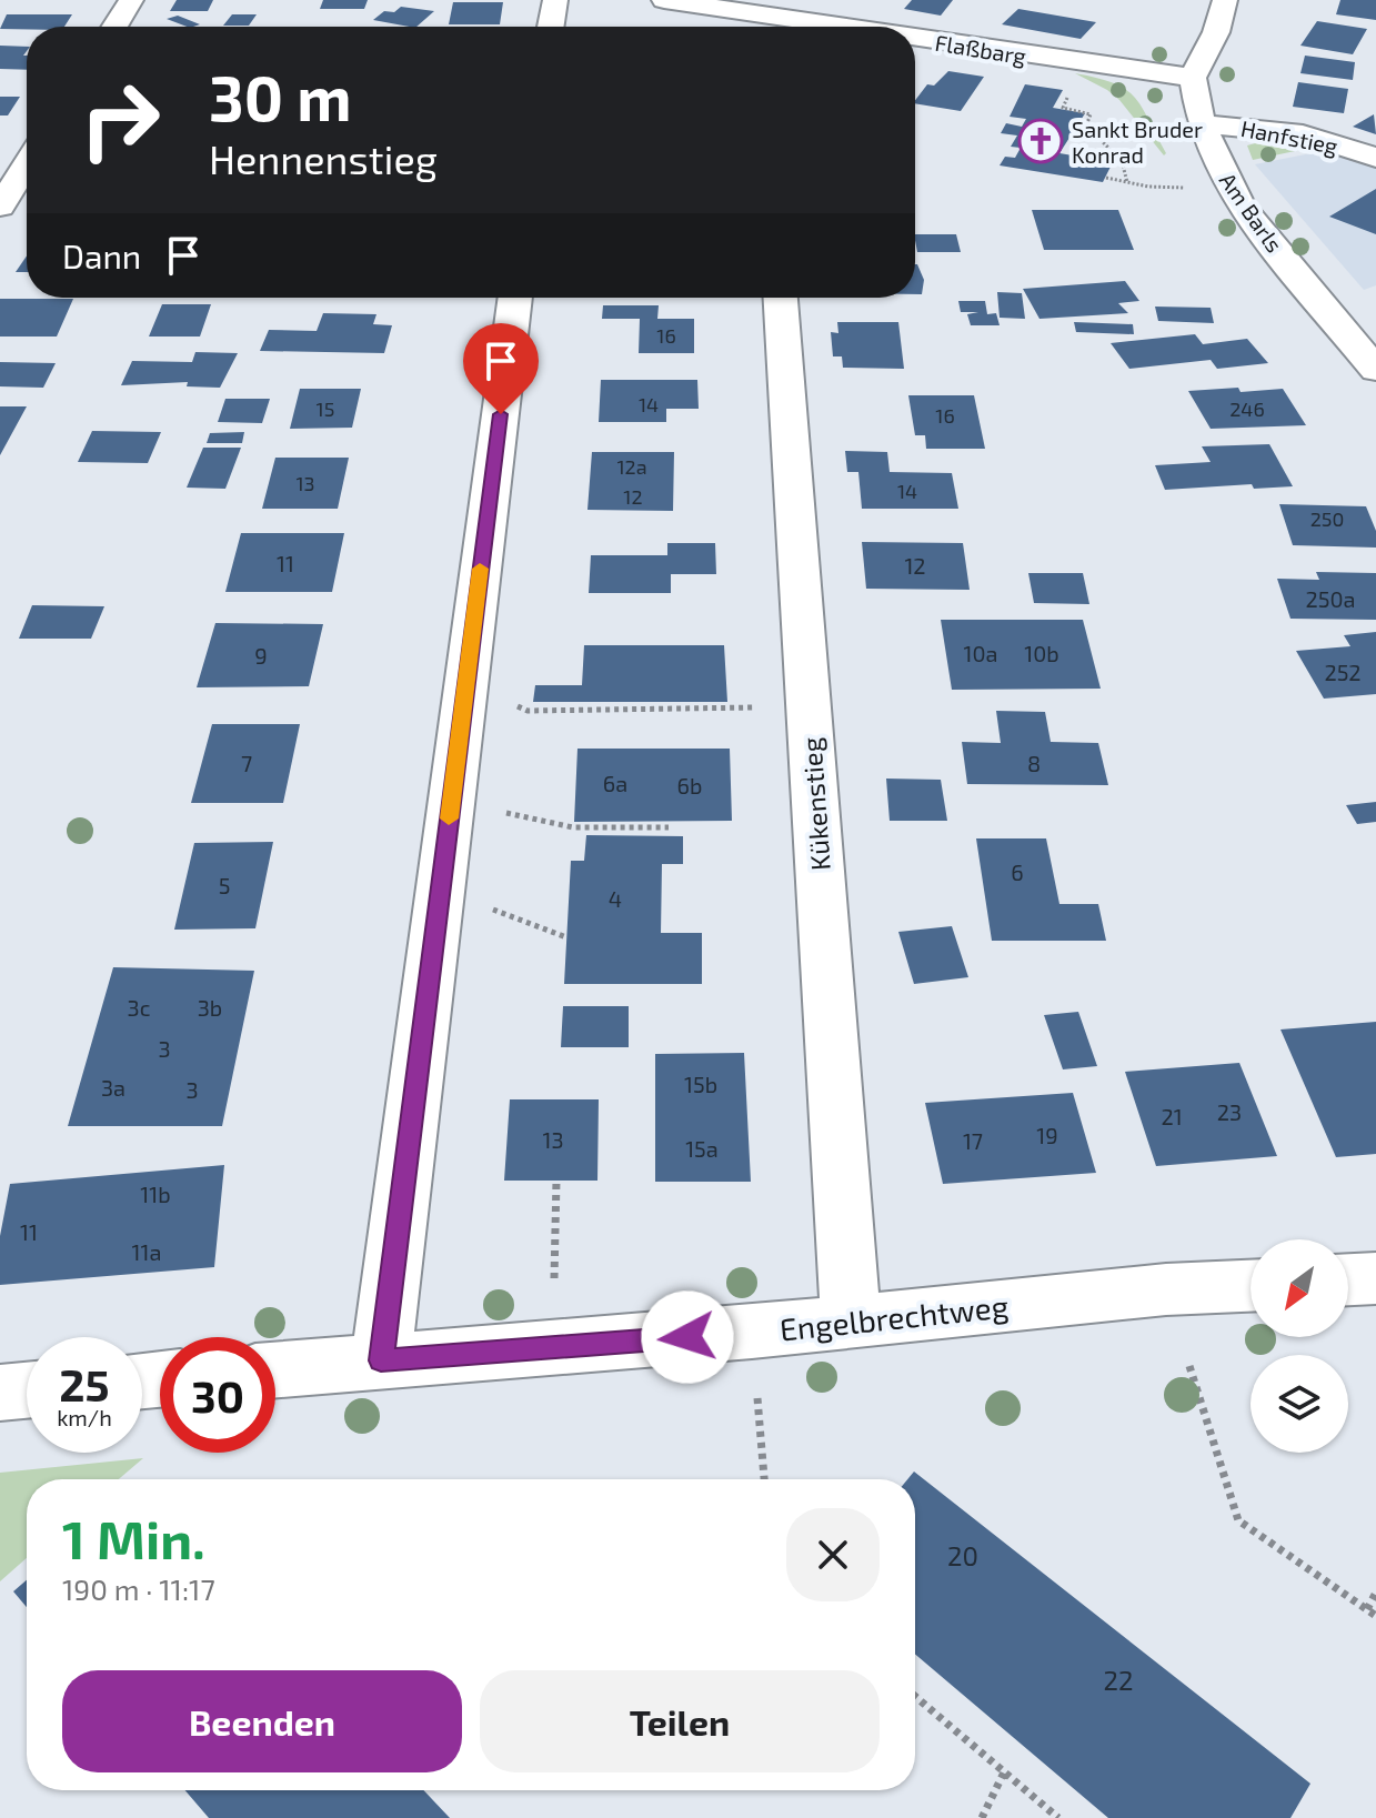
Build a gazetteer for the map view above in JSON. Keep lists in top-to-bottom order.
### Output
{
  "streets": {
    "street": [
      "Flaßbarg",
      "Hanfstieg",
      "Am Barls",
      "Kükenstieg",
      "Engelbrechtweg"
    ]
  },
  "crossings": [
    ["Flaßbarg", "Am Barls"],
    ["Hanfstieg", "Am Barls"],
    ["Kükenstieg", "Engelbrechtweg"]
  ],
  "places": {
    "church": ["Sankt Bruder Konrad"]
  },
  "house_numbers": [
    "16",
    "14",
    "15",
    "246",
    "16",
    "12a",
    "13",
    "14",
    "12",
    "250",
    "11",
    "12",
    "250a",
    "10a",
    "10b",
    "9",
    "252",
    "7",
    "8",
    "6a",
    "6b",
    "6",
    "5",
    "4",
    "3c",
    "3b",
    "3",
    "15b",
    "3a",
    "3",
    "23",
    "21",
    "19",
    "13",
    "17",
    "15a",
    "11b",
    "11",
    "11a",
    "20",
    "22"
  ],
  "north": "bottom left",
  "page": {
    "turn": ["30 m", "Hennenstieg"],
    "then": "Dann",
    "speed": "25 km/h",
    "limit": "30",
    "heading": ["1 Min.", "190 m · 11:17"],
    "buttons": ["Beenden", "Teilen"]
  }
}
